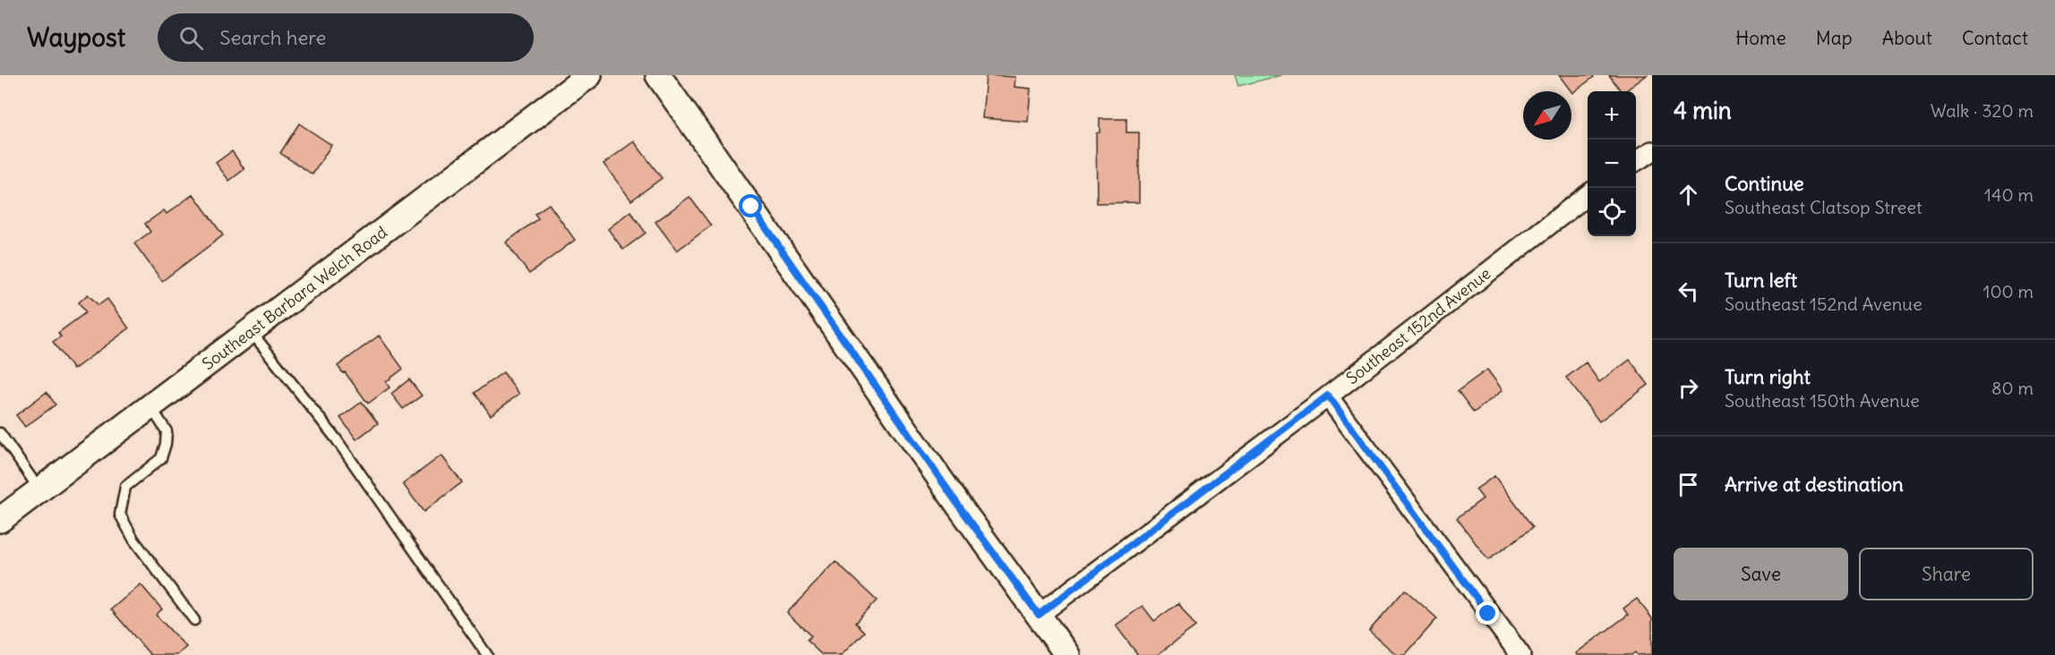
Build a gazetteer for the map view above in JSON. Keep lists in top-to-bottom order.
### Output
{
  "streets": {
    "street": ["Southeast Barbara Welch Road", "Southeast 152nd Avenue"]
  },
  "north": "bottom left",
  "page": {
    "header": "Waypost",
    "search": "Search here",
    "nav": [
      "Home",
      "Map",
      "About",
      "Contact"
    ],
    "heading": ["4 min", "Walk · 320 m"],
    "map_buttons": ["+", "−"],
    "list": [
      ["Continue", "Southeast Clatsop Street", "140 m"],
      ["Turn left", "Southeast 152nd Avenue", "100 m"],
      ["Turn right", "Southeast 150th Avenue", "80 m"],
      "Arrive at destination"
    ],
    "buttons": ["Save", "Share"]
  }
}
